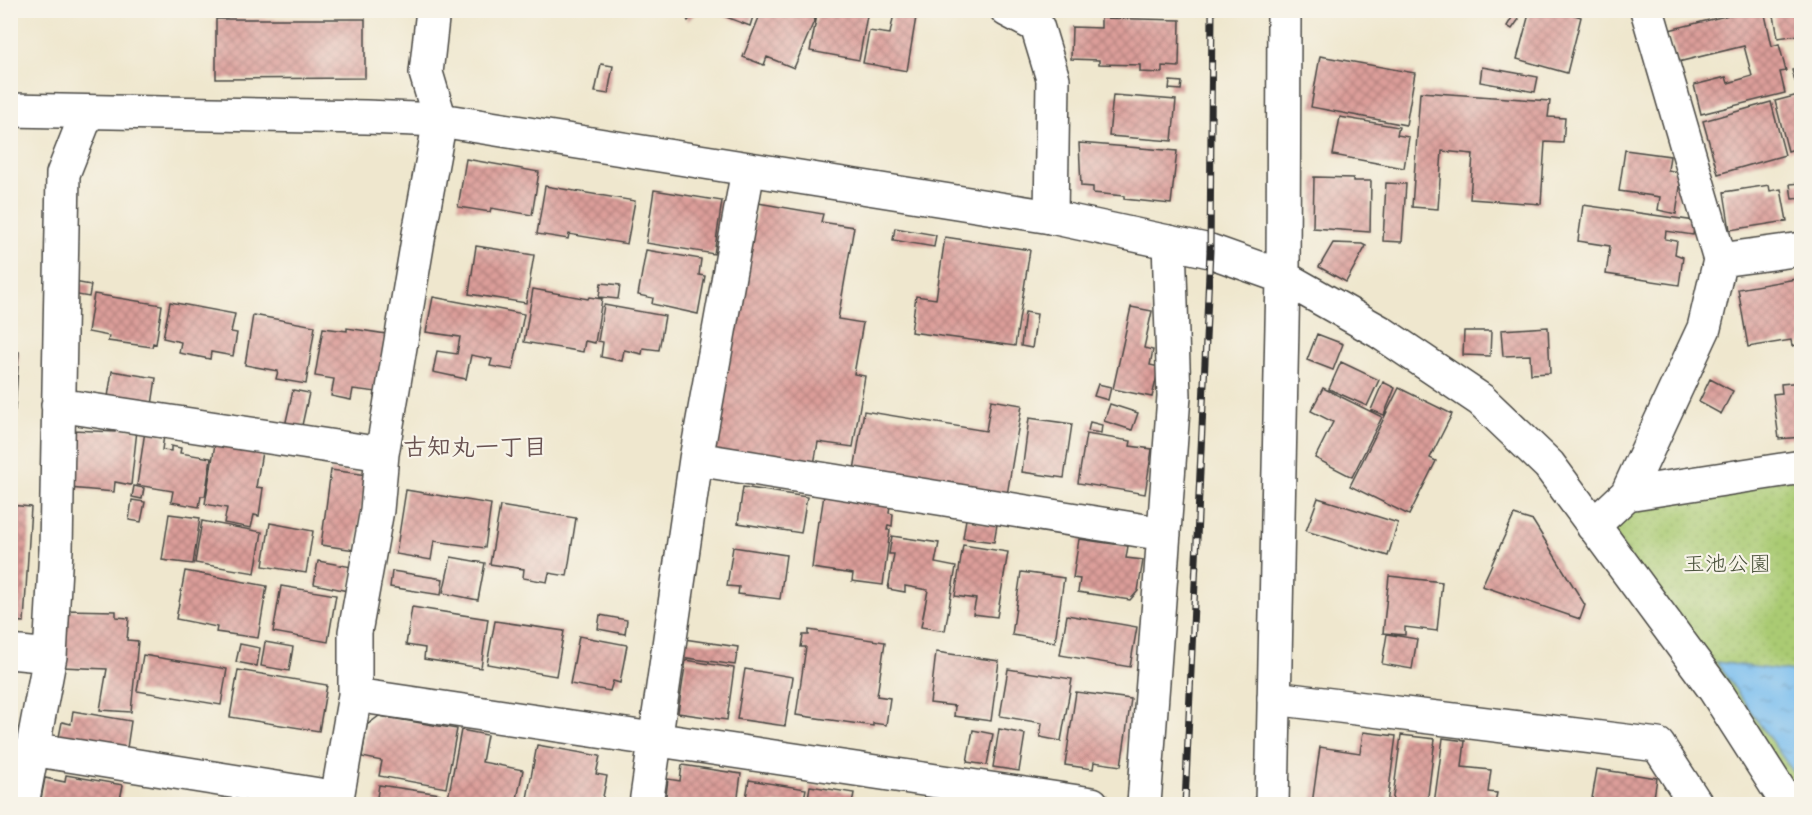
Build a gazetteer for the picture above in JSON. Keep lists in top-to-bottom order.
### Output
{
  "districts": ["古知丸一丁目"],
  "parks": ["玉池公園"]
}
